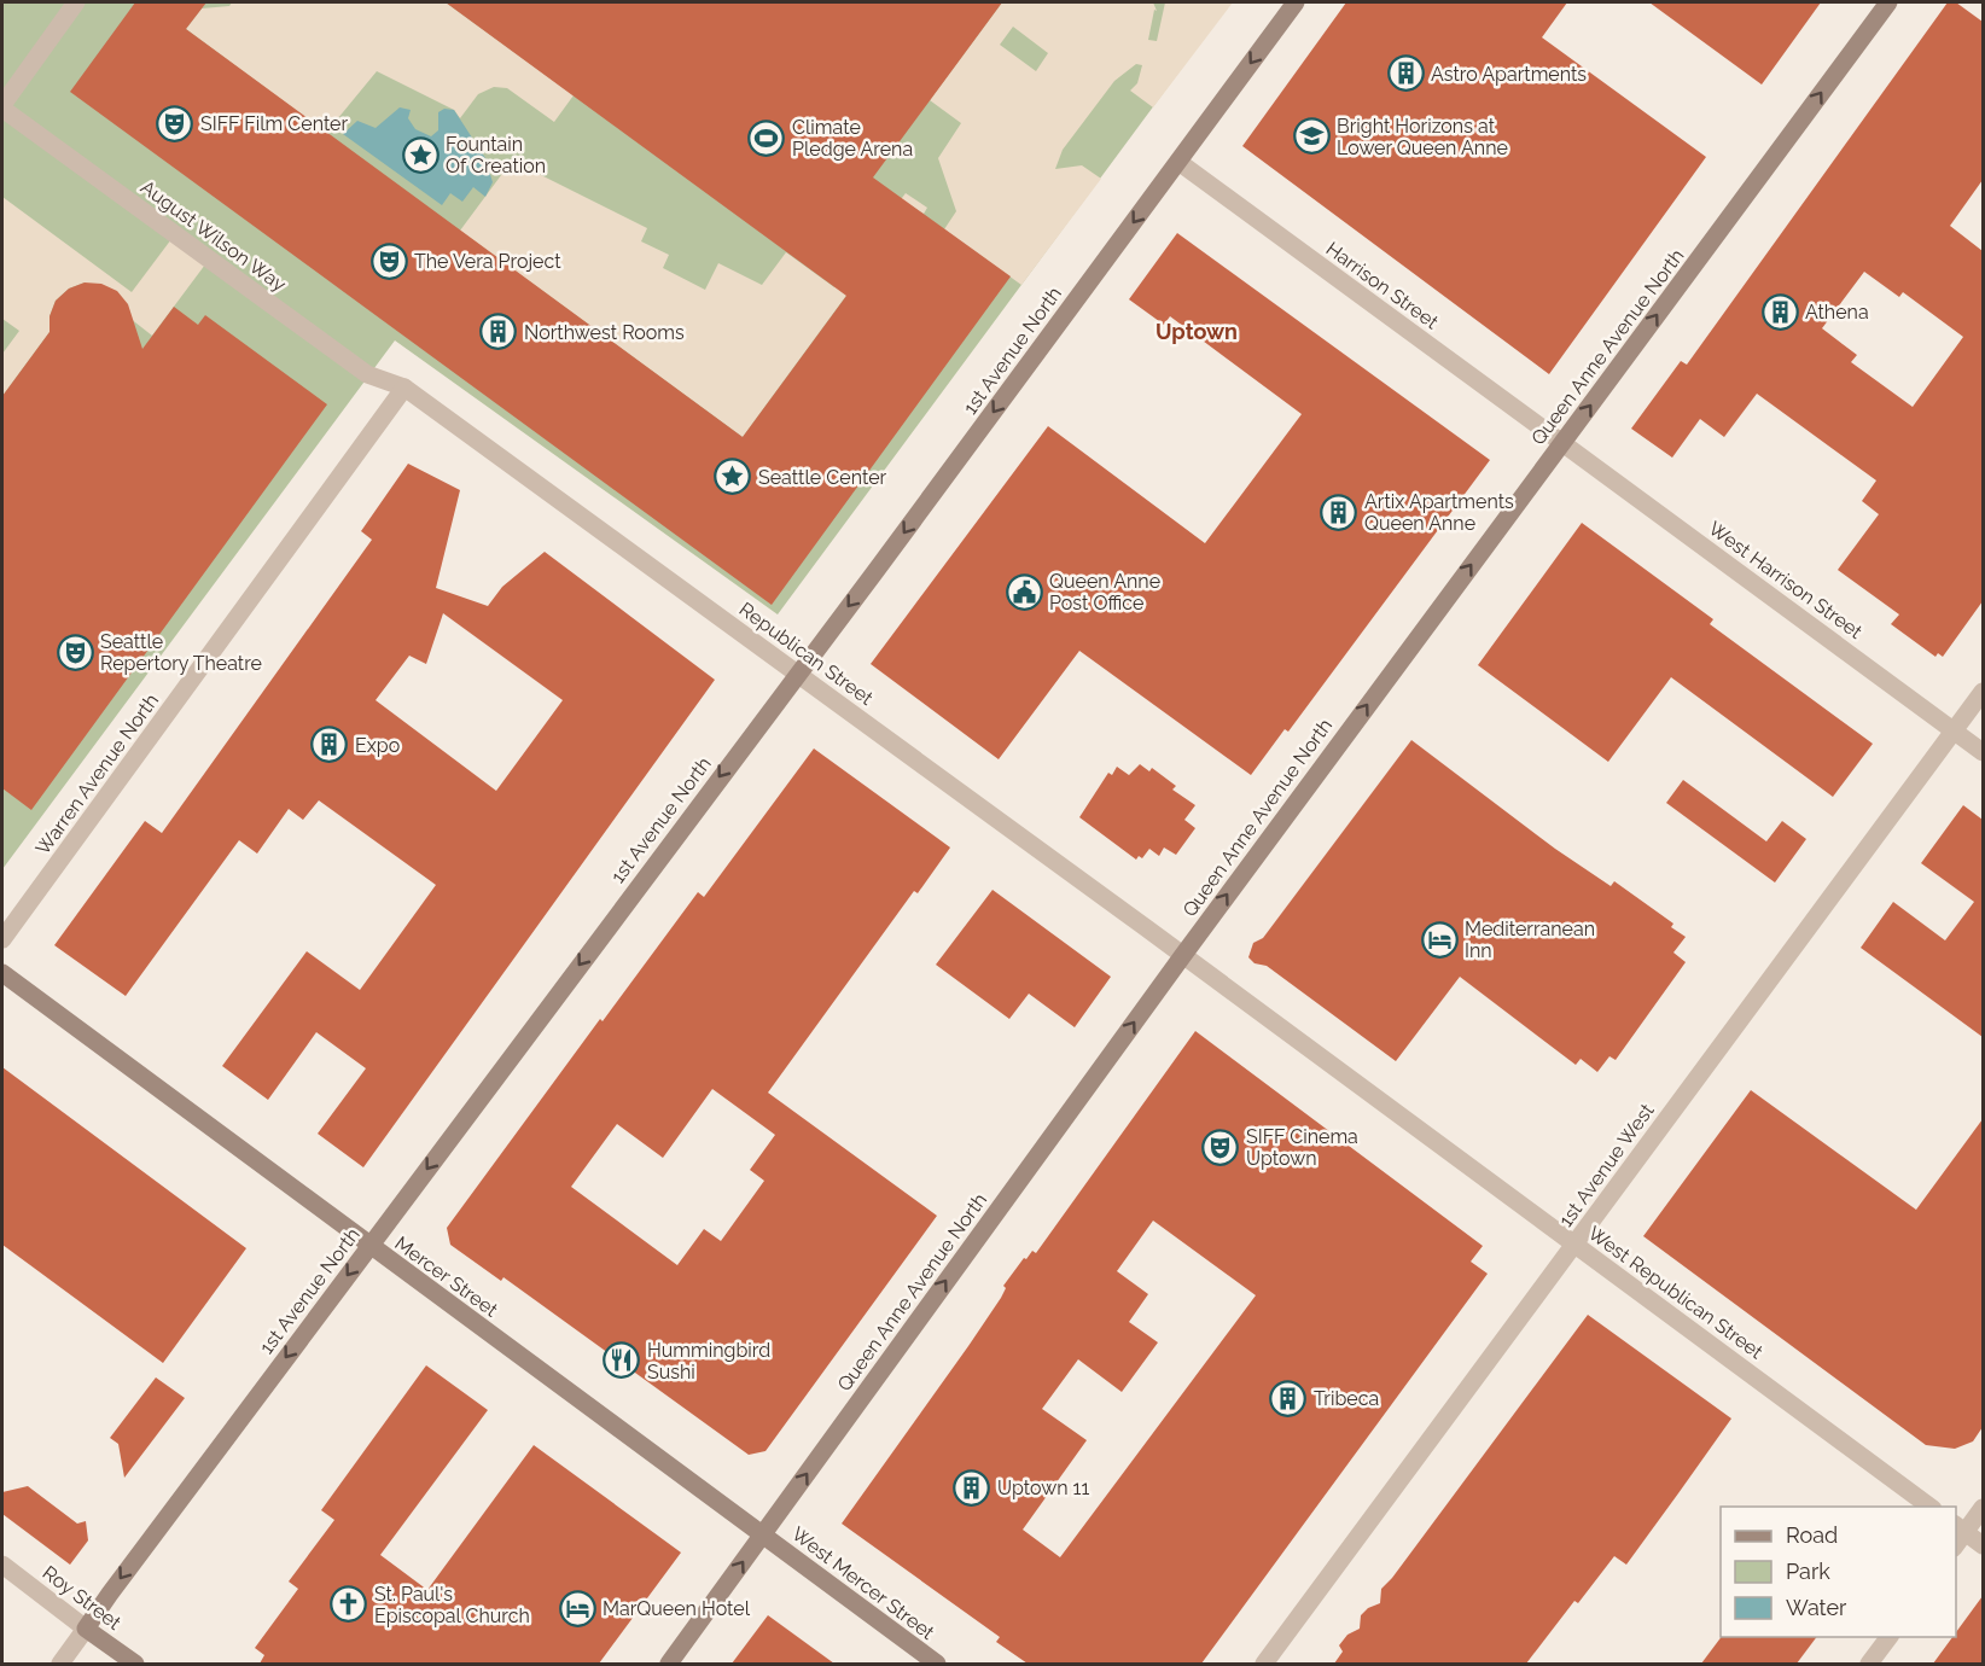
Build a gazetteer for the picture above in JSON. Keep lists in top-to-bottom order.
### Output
{
  "streets": {
    "main road": [
      "Queen Anne Avenue North",
      "1st Avenue North",
      "Mercer Street",
      "West Mercer Street",
      "Roy Street"
    ],
    "street": [
      "August Wilson Way",
      "Harrison Street",
      "West Harrison Street",
      "Republican Street",
      "Warren Avenue North",
      "1st Avenue West",
      "West Republican Street"
    ]
  },
  "crossings": [
    ["August Wilson Way", "Republican Street"],
    ["August Wilson Way", "Warren Avenue North"],
    ["Harrison Street", "Queen Anne Avenue North"],
    ["Harrison Street", "1st Avenue North"],
    ["Harrison Street", "West Harrison Street"],
    ["Queen Anne Avenue North", "West Harrison Street"],
    ["Queen Anne Avenue North", "Republican Street"],
    ["Queen Anne Avenue North", "Mercer Street"],
    ["Queen Anne Avenue North", "West Republican Street"],
    ["Queen Anne Avenue North", "West Mercer Street"],
    ["1st Avenue North", "Republican Street"],
    ["1st Avenue North", "Mercer Street"],
    ["1st Avenue North", "Roy Street"],
    ["West Harrison Street", "1st Avenue West"],
    ["Republican Street", "Warren Avenue North"],
    ["Republican Street", "West Republican Street"],
    ["1st Avenue West", "West Republican Street"],
    ["Mercer Street", "West Mercer Street"]
  ],
  "one_way": ["Queen Anne Avenue North", "1st Avenue North"],
  "districts": ["Uptown"],
  "places": {
    "building": [
      "Astro Apartments",
      "Athena",
      "Northwest Rooms",
      "Artix Apartments Queen Anne",
      "Expo",
      "Tribeca",
      "Uptown 11"
    ],
    "theatre": [
      "SIFF Film Center",
      "The Vera Project",
      "Seattle Repertory Theatre",
      "SIFF Cinema Uptown"
    ],
    "school or university": ["Bright Horizons at Lower Queen Anne"],
    "sports": ["Climate Pledge Arena"],
    "place": ["Fountain Of Creation", "Seattle Center"],
    "public building": ["Queen Anne Post Office"],
    "hotel": ["Mediterranean Inn", "MarQueen Hotel"],
    "restaurant": ["Hummingbird Sushi"],
    "church": ["St. Paul's Episcopal Church"]
  },
  "legend": ["Road", "Park", "Water"]
}
